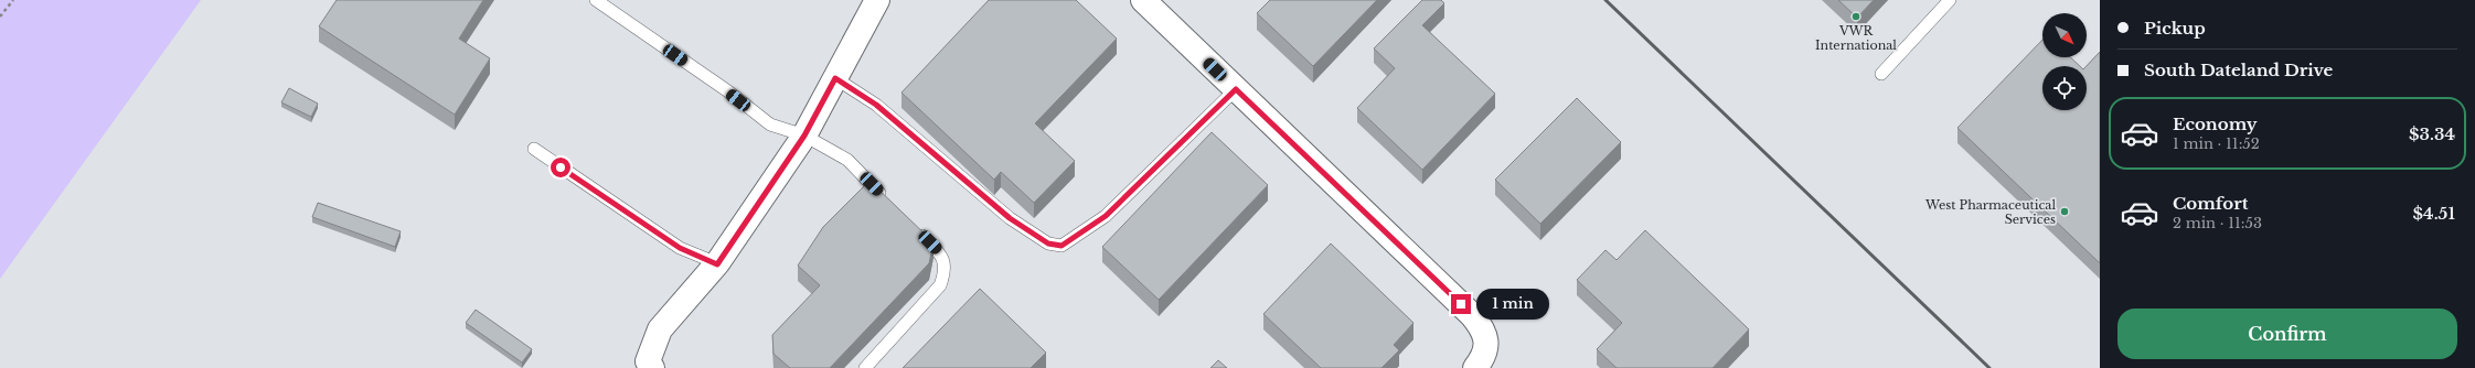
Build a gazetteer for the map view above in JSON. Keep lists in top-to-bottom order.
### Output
{
  "places": ["VWR International", "West Pharmaceutical Services"],
  "north": "bottom right",
  "page": {
    "banner": ["Pickup", "South Dateland Drive"],
    "list": [
      {
        "name": "Economy",
        "note": "1 min · 11:52",
        "value": "$3.34"
      },
      {
        "name": "Comfort",
        "note": "2 min · 11:53",
        "value": "$4.51"
      }
    ],
    "bubble": "1 min",
    "buttons": "Confirm"
  }
}
